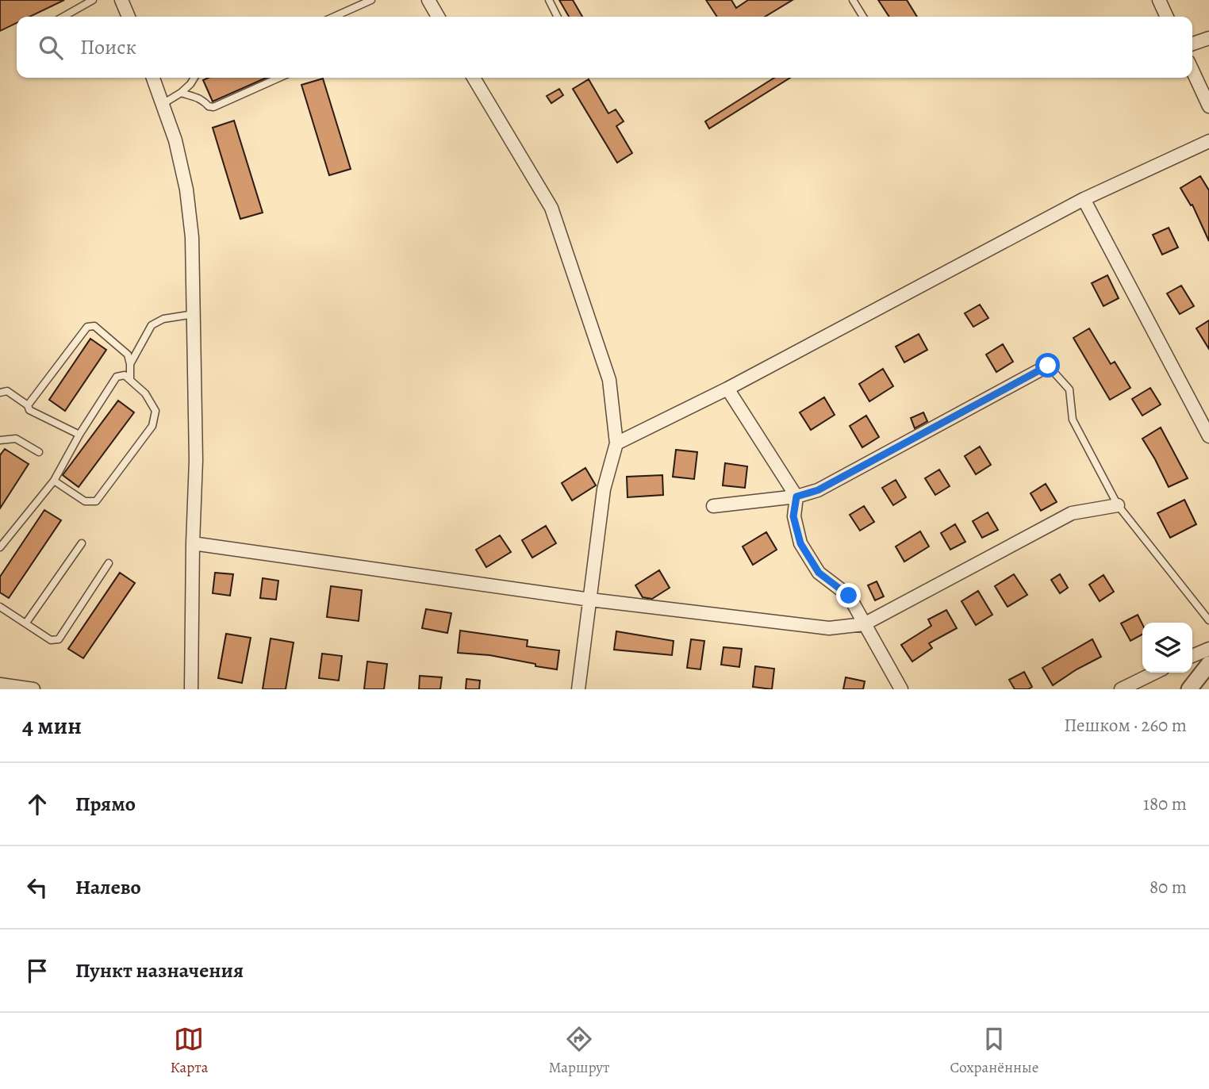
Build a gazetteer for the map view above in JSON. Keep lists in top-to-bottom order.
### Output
{
  "page": {
    "search": "Поиск",
    "heading": ["4 мин", "Пешком · 260 m"],
    "list": [
      ["Прямо", "180 m"],
      ["Налево", "80 m"],
      "Пункт назначения"
    ],
    "nav": ["Карта", "Маршрут", "Сохранённые"]
  }
}
